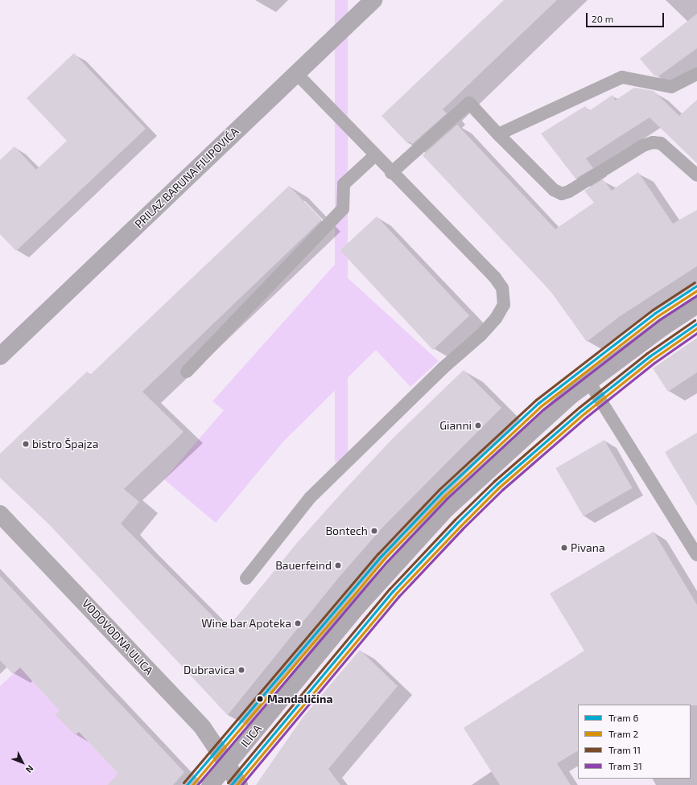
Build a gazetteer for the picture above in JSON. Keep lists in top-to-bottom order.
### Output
{
  "streets": {
    "main road": ["PRILAZ BARUNA FILIPOVIĆA", "ILICA"],
    "street": ["VODOVODNA ULICA"]
  },
  "crossings": [
    ["VODOVODNA ULICA", "ILICA"]
  ],
  "places": [
    "Gianni",
    "bistro Špajza",
    "Bontech",
    "Pivana",
    "Bauerfeind",
    "Wine bar Apoteka",
    "Dubravica",
    "Mandaličina"
  ],
  "lines": [
    "tram line 11",
    "tram line 6",
    "tram line 2",
    "tram line 31"
  ],
  "legend": [
    "Tram 6",
    "Tram 2",
    "Tram 11",
    "Tram 31"
  ],
  "scale_bar": "20 m",
  "north": "bottom right"
}
